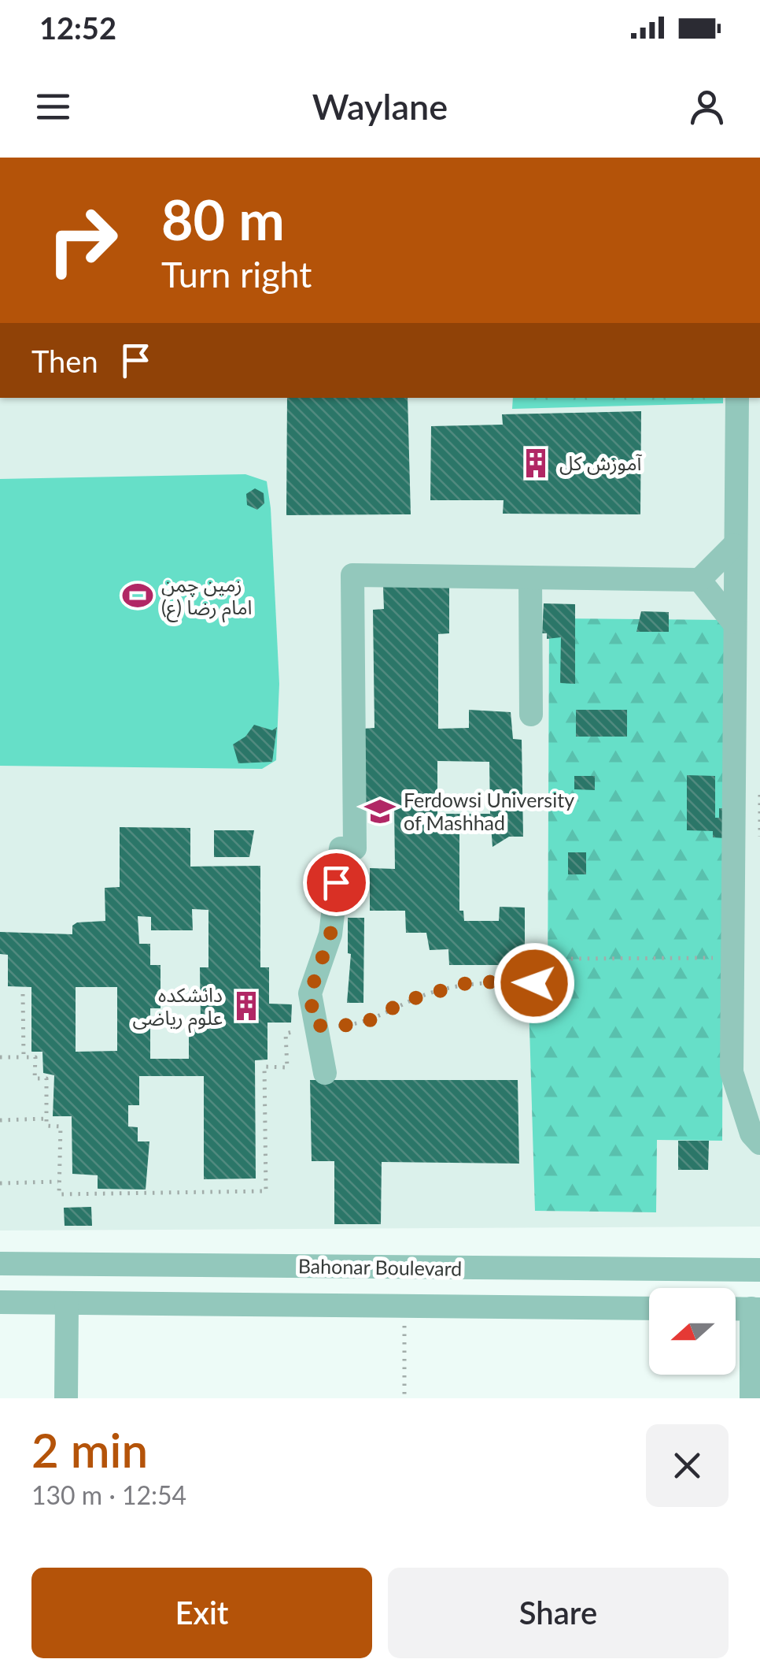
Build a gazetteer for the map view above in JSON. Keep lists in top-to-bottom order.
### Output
{
  "streets": {
    "street": ["Bahonar Boulevard"]
  },
  "places": {
    "building": ["آموزش کل", "دانشکده علوم ریاضی"],
    "sports": ["زمین چمن امام رضا (ع)"],
    "school or university": ["Ferdowsi University of Mashhad"]
  },
  "north": "left",
  "page": {
    "status": "12:52",
    "header": "Waylane",
    "turn": ["80 m", "Turn right"],
    "then": "Then",
    "heading": ["2 min", "130 m · 12:54"],
    "buttons": ["Exit", "Share"]
  }
}
